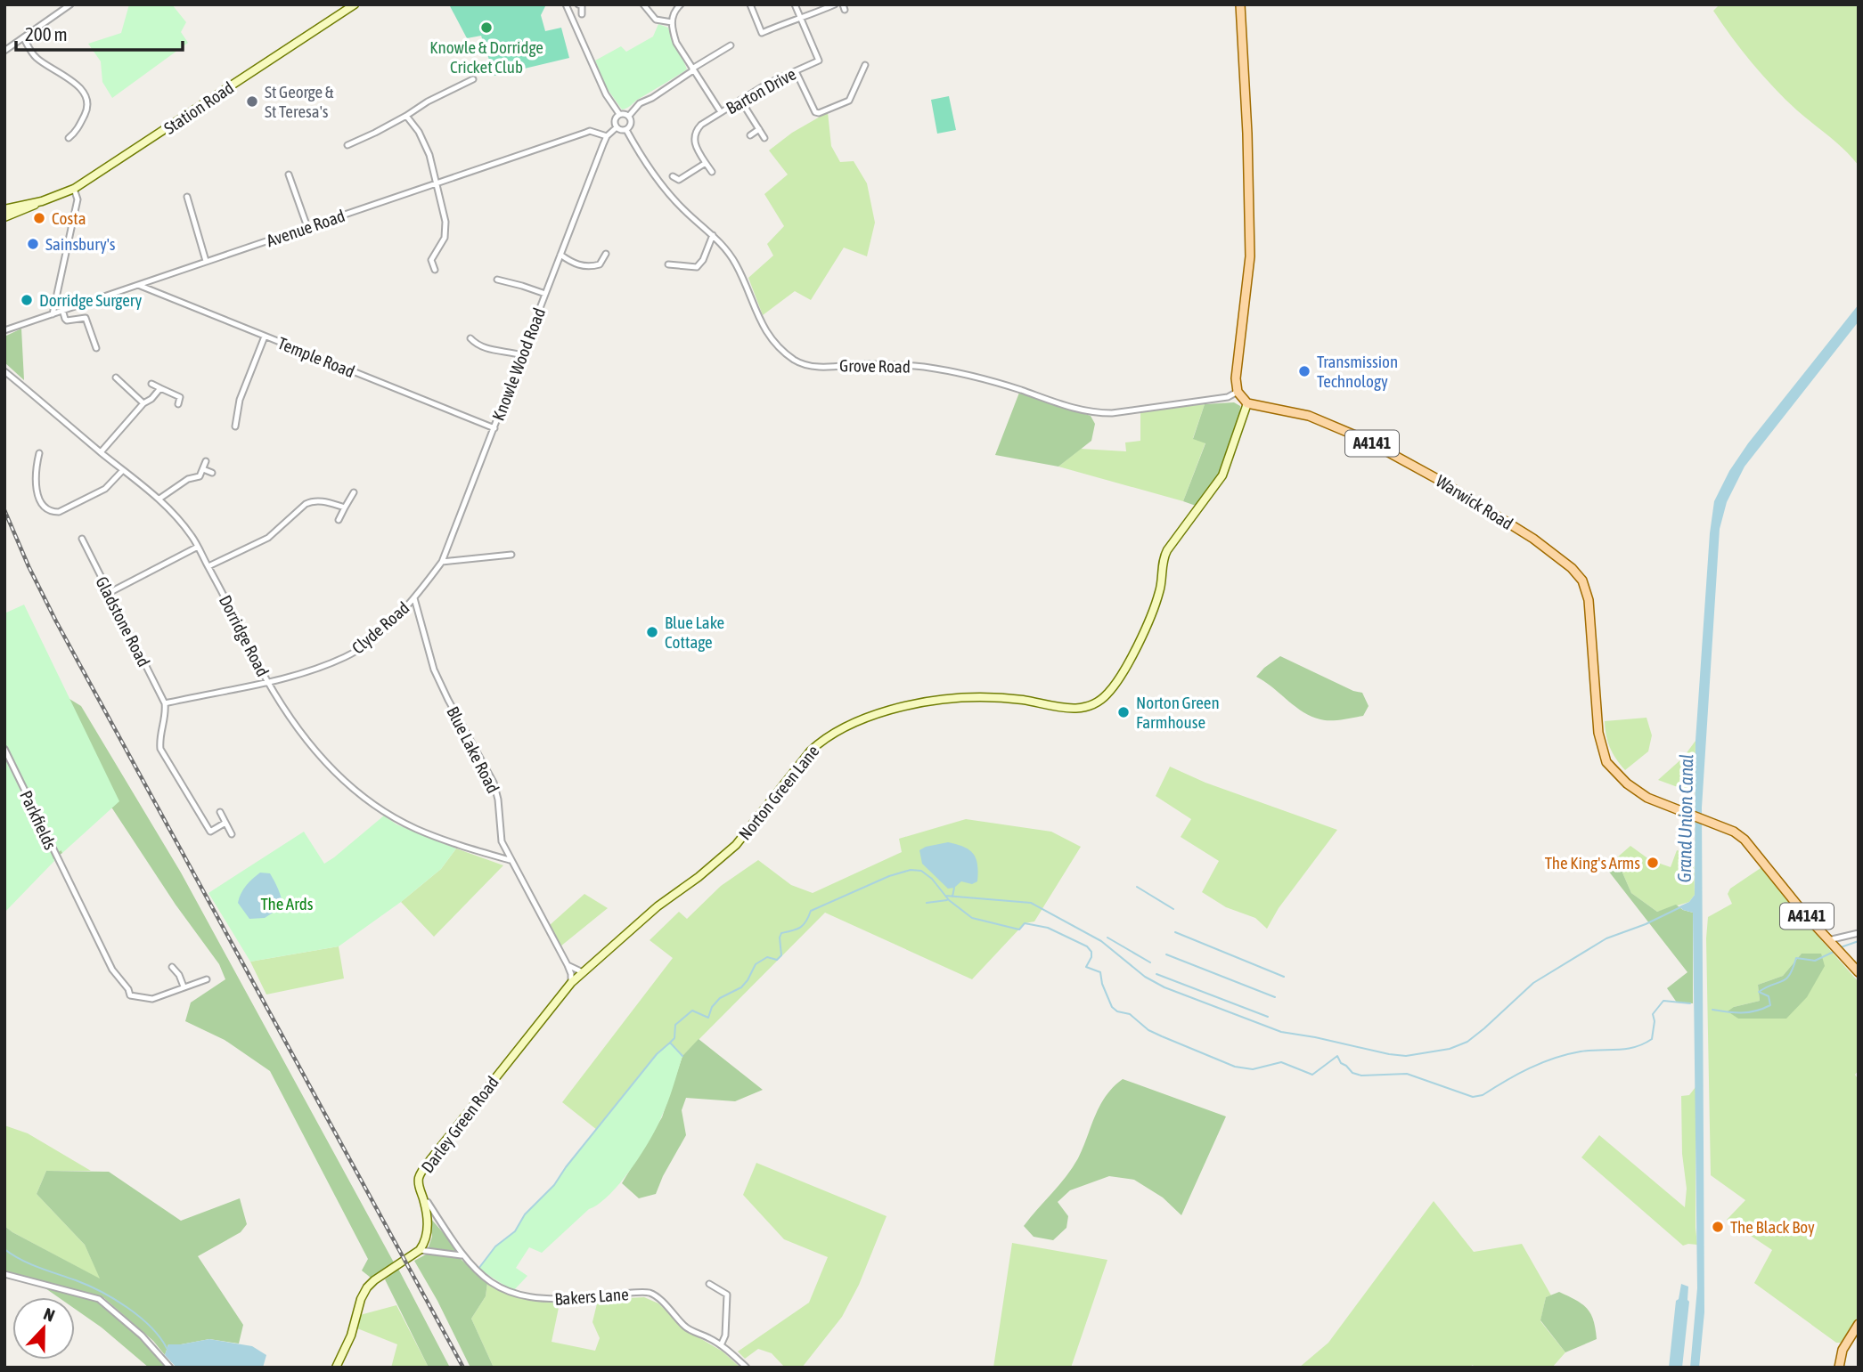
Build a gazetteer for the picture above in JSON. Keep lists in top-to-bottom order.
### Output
{
  "streets": {
    "main road": ["A4141", "Warwick Road"],
    "street": [
      "Barton Drive",
      "Station Road",
      "Avenue Road",
      "Temple Road",
      "Knowle Wood Road",
      "Grove Road",
      "Gladstone Road",
      "Clyde Road",
      "Dorridge Road",
      "Blue Lake Road",
      "Norton Green Lane",
      "Parkfields",
      "Darley Green Road",
      "Bakers Lane"
    ]
  },
  "crossings": [
    ["Avenue Road", "Temple Road"],
    ["Avenue Road", "Knowle Wood Road"],
    ["Temple Road", "Knowle Wood Road"],
    ["Knowle Wood Road", "Grove Road"],
    ["Knowle Wood Road", "Clyde Road"],
    ["Knowle Wood Road", "Blue Lake Road"],
    ["Warwick Road", "Norton Green Lane"],
    ["Gladstone Road", "Clyde Road"],
    ["Clyde Road", "Dorridge Road"],
    ["Clyde Road", "Blue Lake Road"],
    ["Dorridge Road", "Blue Lake Road"],
    ["Blue Lake Road", "Norton Green Lane"],
    ["Blue Lake Road", "Darley Green Road"],
    ["Norton Green Lane", "Darley Green Road"],
    ["Darley Green Road", "Bakers Lane"]
  ],
  "water": ["Grand Union Canal"],
  "parks": ["The Ards"],
  "places": [
    "Knowle & Dorridge Cricket Club",
    "St George & St Teresa's",
    "Costa",
    "Sainsbury's",
    "Dorridge Surgery",
    "Transmission Technology",
    "Blue Lake Cottage",
    "Norton Green Farmhouse",
    "The King's Arms",
    "The Black Boy"
  ],
  "scale_bar": "200 m",
  "north": "top"
}
